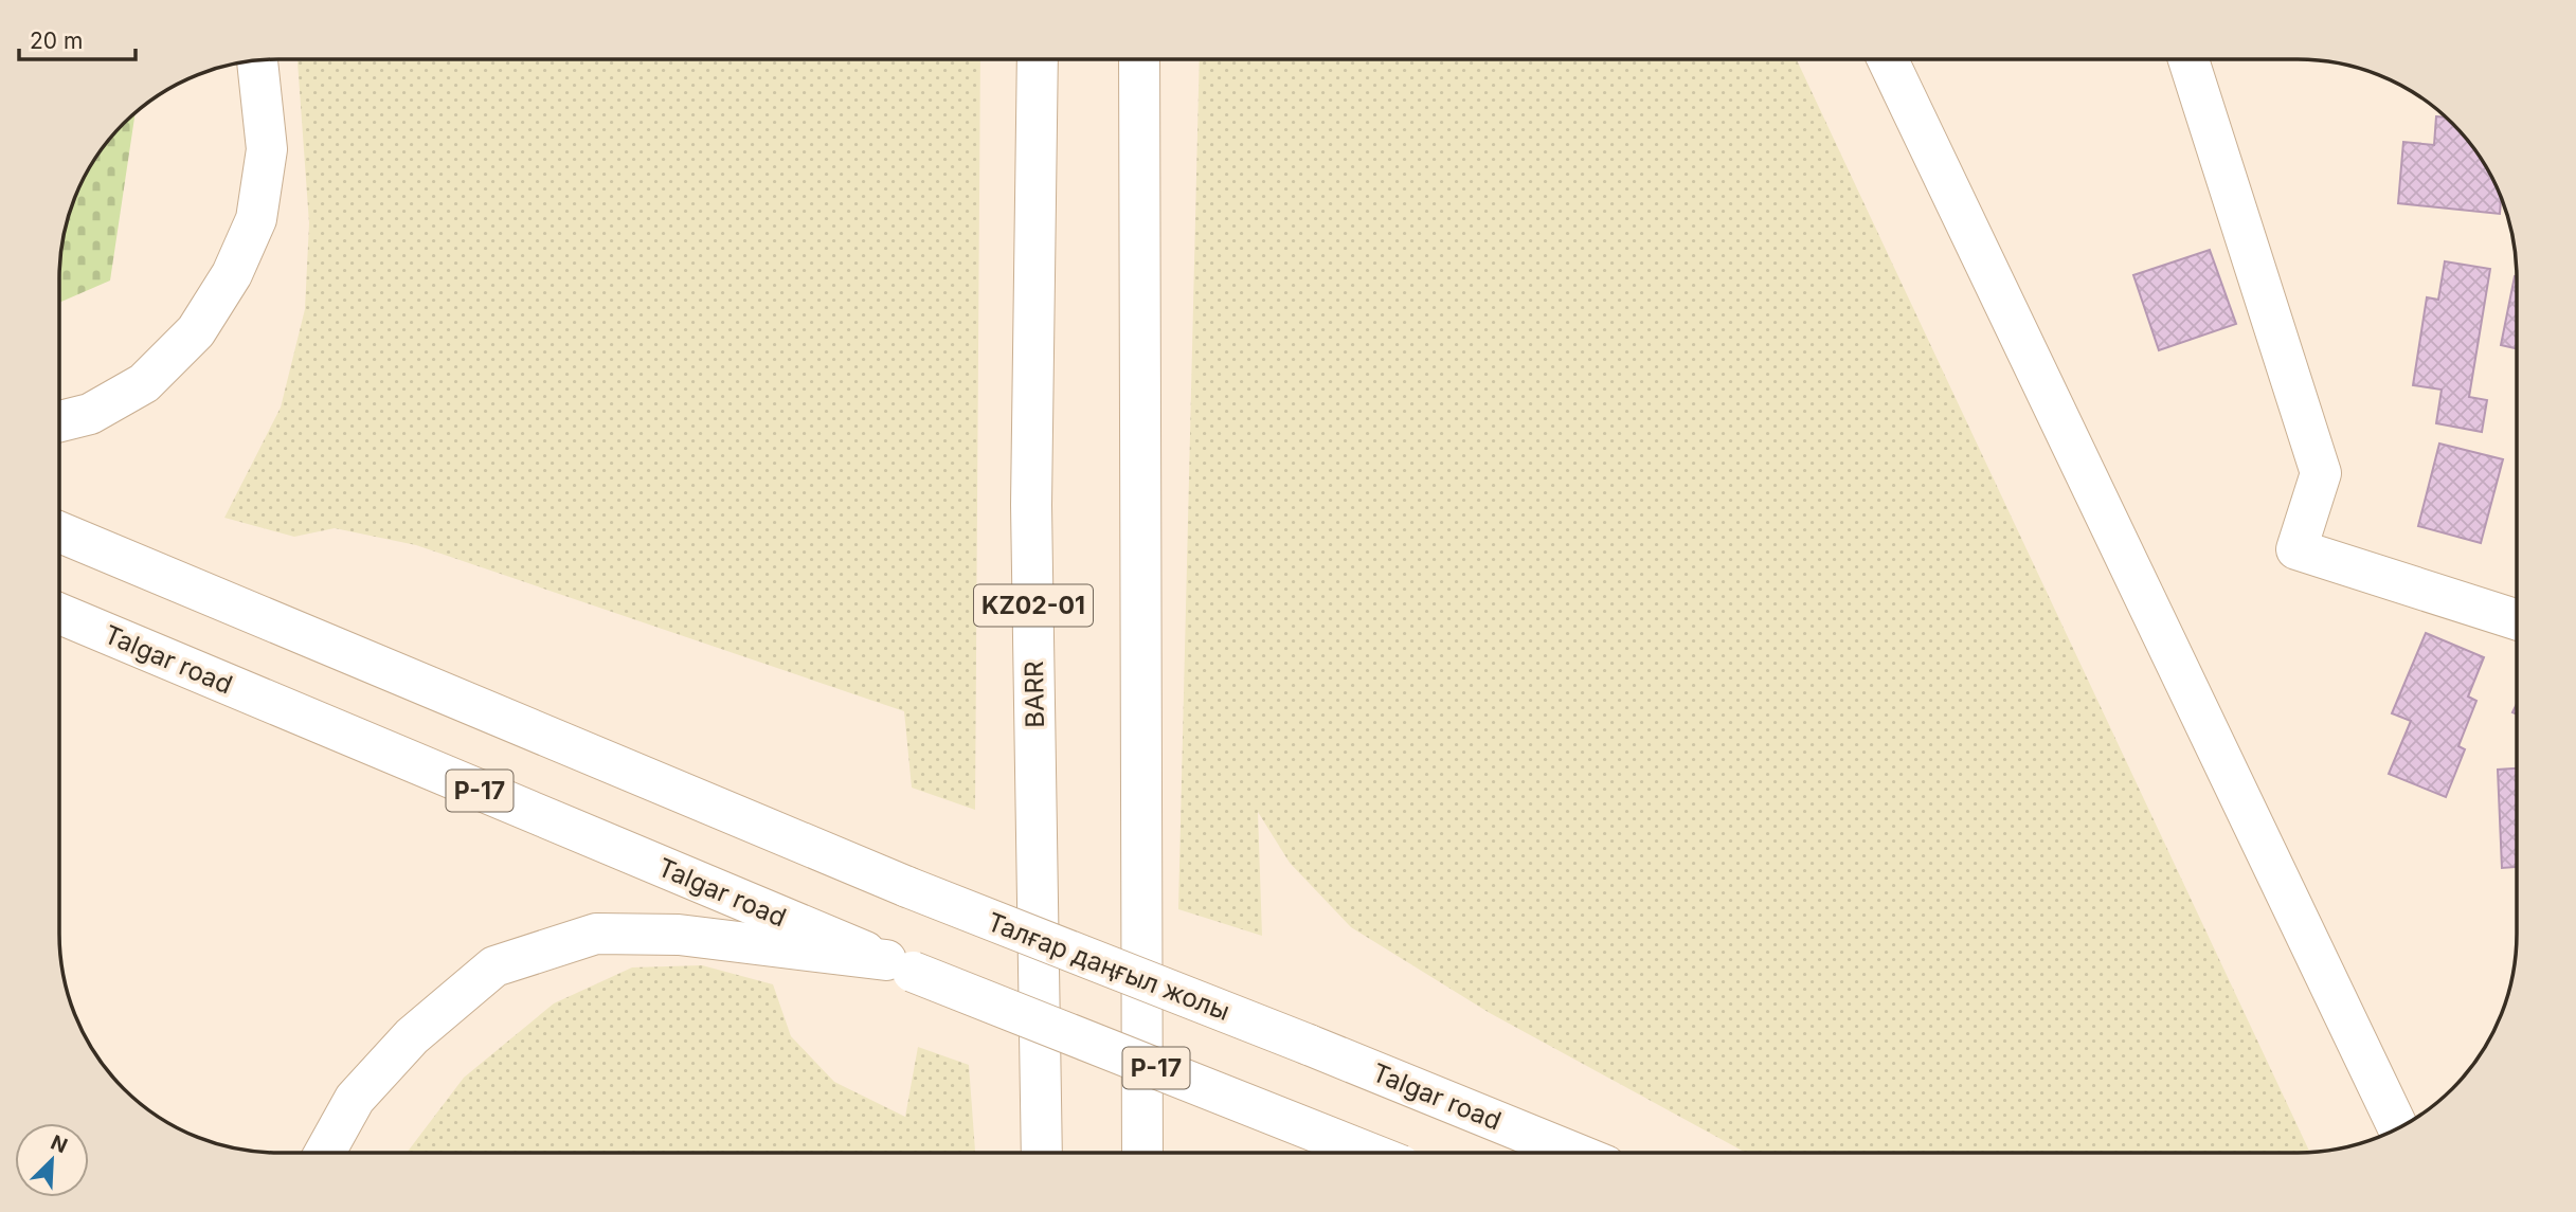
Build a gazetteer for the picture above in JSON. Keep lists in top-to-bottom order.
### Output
{
  "streets": {
    "main road": [
      "KZ02-01",
      "Talgar road",
      "BARR",
      "P-17",
      "Талғар даңғыл жолы"
    ]
  },
  "crossings": [
    ["Talgar road", "Талғар даңғыл жолы"]
  ],
  "scale_bar": "20 m",
  "north": "top right"
}
